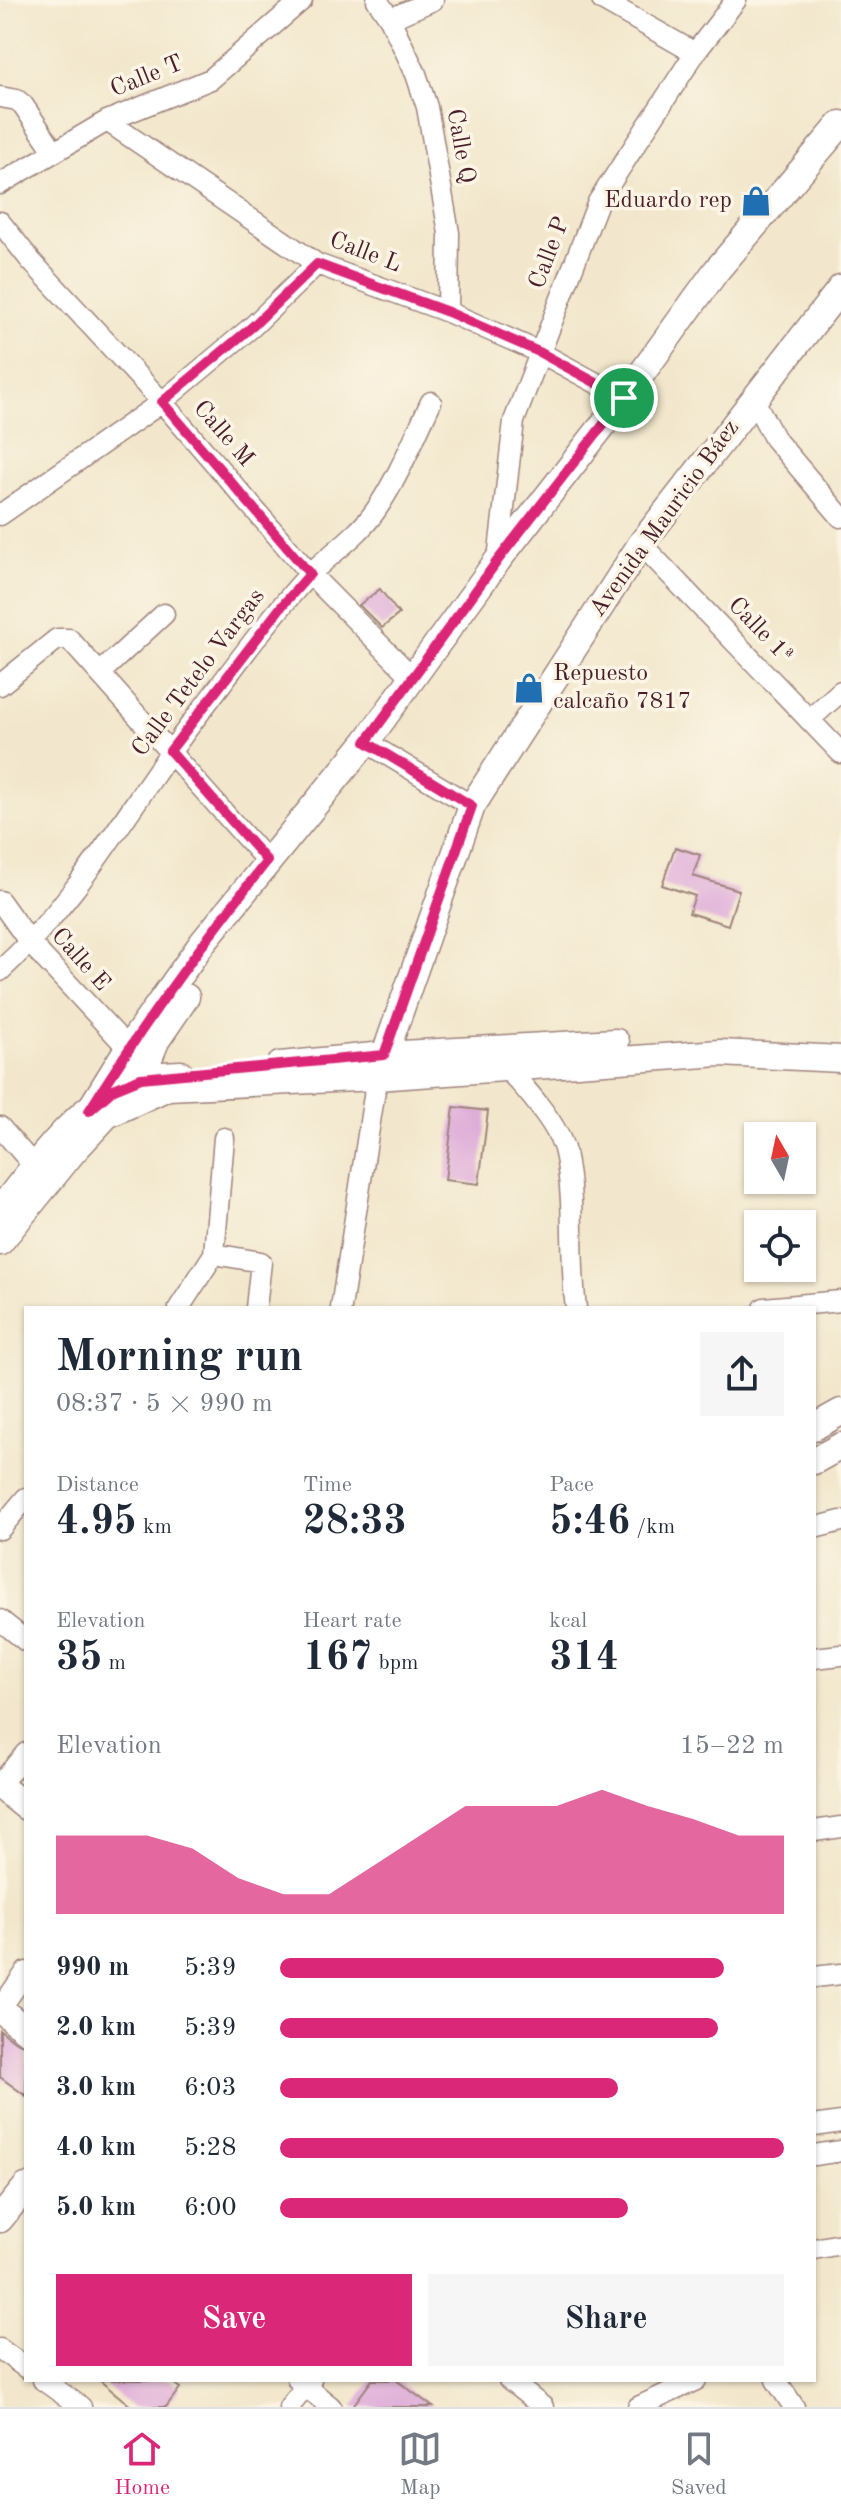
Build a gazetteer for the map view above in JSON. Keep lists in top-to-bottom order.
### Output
{
  "streets": {
    "main road": ["Avenida Mauricio Báez"],
    "street": [
      "Calle T",
      "Calle Q",
      "Calle L",
      "Calle P",
      "Calle M",
      "Calle 1ª",
      "Calle Tetelo Vargas",
      "Calle E"
    ]
  },
  "crossings": [
    ["Calle T", "Calle L"],
    ["Calle Q", "Calle L"],
    ["Calle L", "Calle P"],
    ["Calle M", "Calle Tetelo Vargas"],
    ["Avenida Mauricio Báez", "Calle 1ª"],
    ["Calle Tetelo Vargas", "Calle E"]
  ],
  "places": {
    "shop": ["Eduardo rep", "Repuesto calcaño 7817"]
  },
  "north": "top",
  "page": {
    "heading": ["Morning run", "08:37 · 5 × 990 m"],
    "stats": [
      ["Distance", "4.95 km"],
      ["Time", "28:33"],
      ["Pace", "5:46 /km"],
      ["Elevation", "35 m"],
      ["Heart rate", "167 bpm"],
      ["kcal", "314"]
    ],
    "chart": ["Elevation", "15–22 m"],
    "list": [
      {
        "name": "990 m",
        "note": "5:39"
      },
      {
        "name": "2.0 km",
        "note": "5:39"
      },
      {
        "name": "3.0 km",
        "note": "6:03"
      },
      {
        "name": "4.0 km",
        "note": "5:28"
      },
      {
        "name": "5.0 km",
        "note": "6:00"
      }
    ],
    "buttons": ["Save", "Share"],
    "tabs": ["Home", "Map", "Saved"]
  }
}
